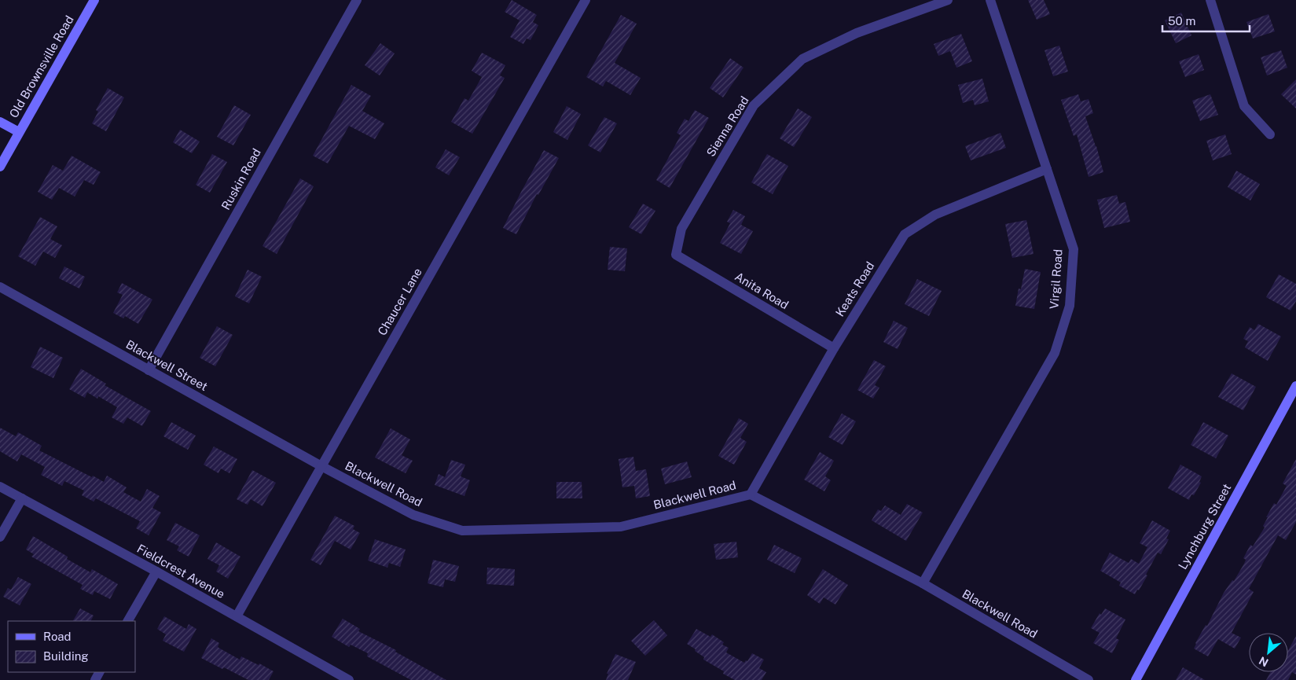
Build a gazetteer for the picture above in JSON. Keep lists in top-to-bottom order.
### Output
{
  "streets": {
    "street": [
      "Old Brownsville Road",
      "Sienna Road",
      "Ruskin Road",
      "Virgil Road",
      "Keats Road",
      "Anita Road",
      "Chaucer Lane",
      "Blackwell Street",
      "Blackwell Road",
      "Lynchburg Street",
      "Fieldcrest Avenue"
    ]
  },
  "crossings": [
    ["Sienna Road", "Anita Road"],
    ["Ruskin Road", "Blackwell Street"],
    ["Virgil Road", "Keats Road"],
    ["Virgil Road", "Blackwell Road"],
    ["Keats Road", "Anita Road"],
    ["Keats Road", "Blackwell Road"],
    ["Chaucer Lane", "Blackwell Street"],
    ["Chaucer Lane", "Blackwell Road"],
    ["Chaucer Lane", "Fieldcrest Avenue"],
    ["Blackwell Street", "Blackwell Road"]
  ],
  "legend": ["Road", "Building"],
  "scale_bar": "50 m",
  "north": "bottom left"
}
